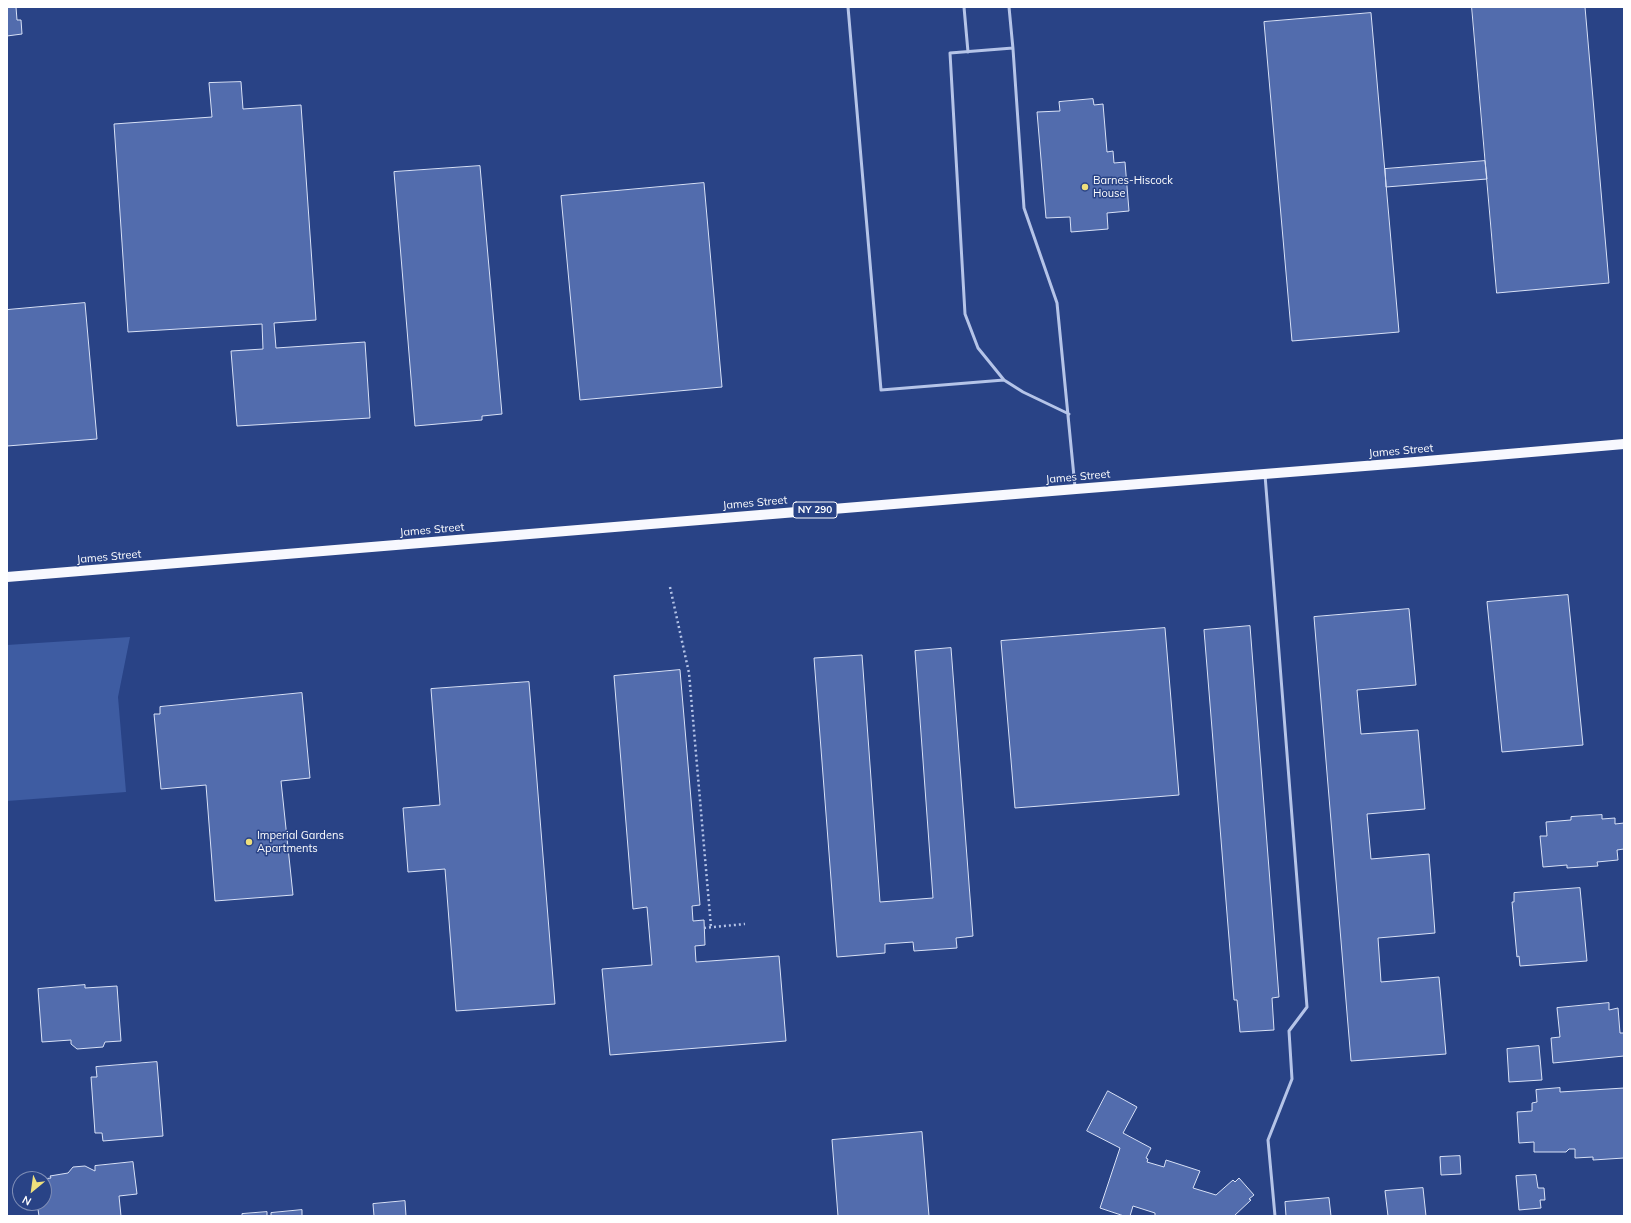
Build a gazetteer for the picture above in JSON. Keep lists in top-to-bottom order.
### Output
{
  "streets": {
    "main road": ["James Street", "NY 290"]
  },
  "places": ["Barnes-Hiscock House", "Imperial Gardens Apartments"],
  "north": "bottom left"
}
